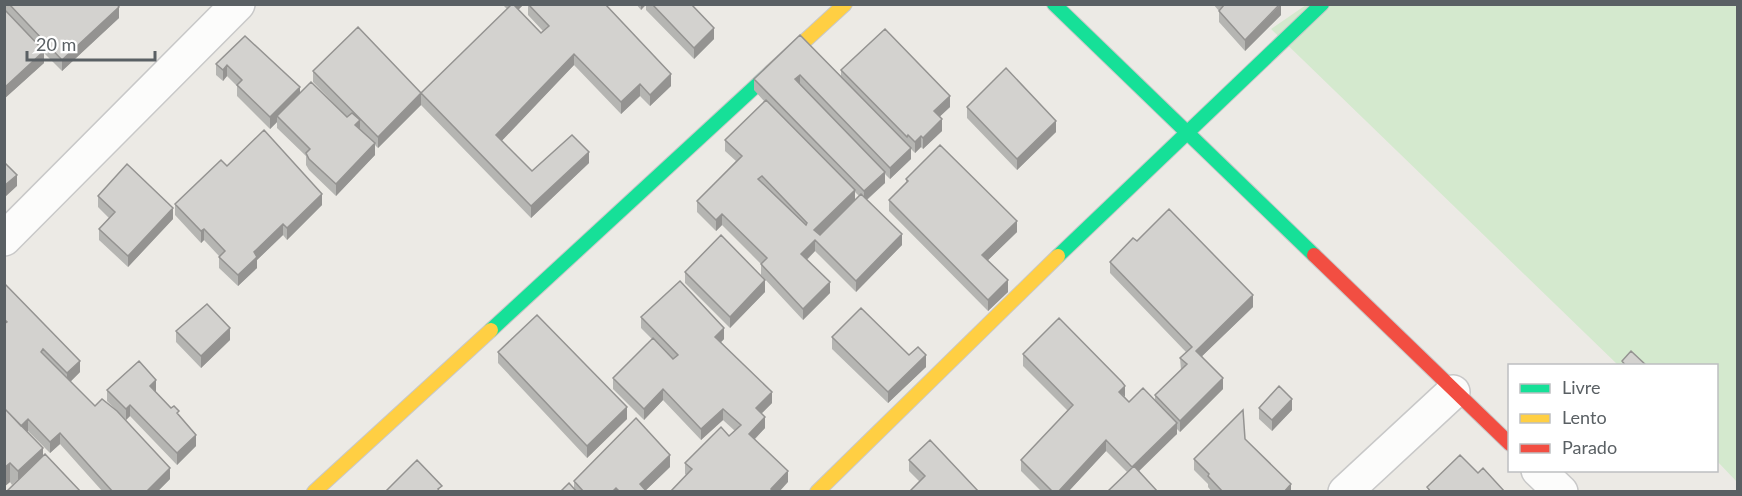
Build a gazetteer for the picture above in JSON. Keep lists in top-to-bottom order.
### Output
{
  "legend": ["Livre", "Lento", "Parado"],
  "scale_bar": "20 m"
}
